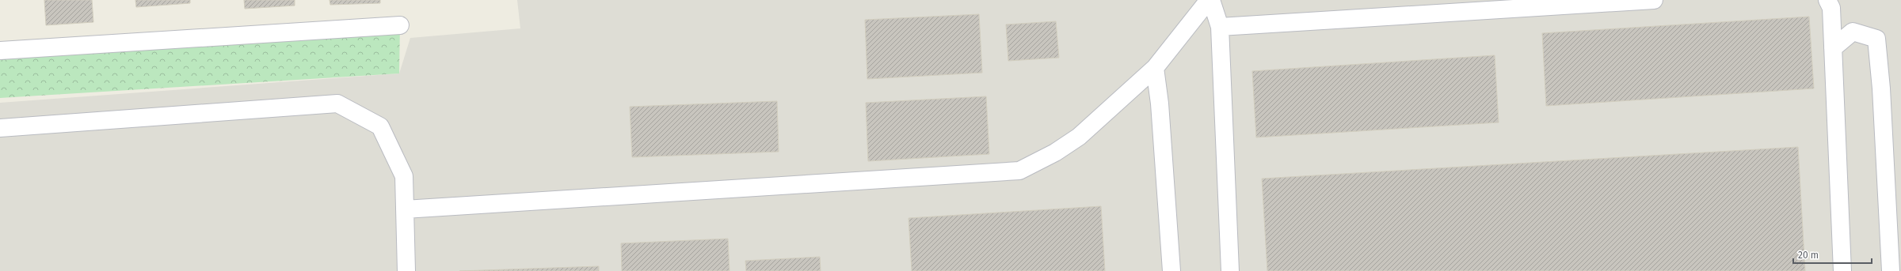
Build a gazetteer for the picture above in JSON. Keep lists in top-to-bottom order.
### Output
{
  "scale_bar": "20 m"
}
